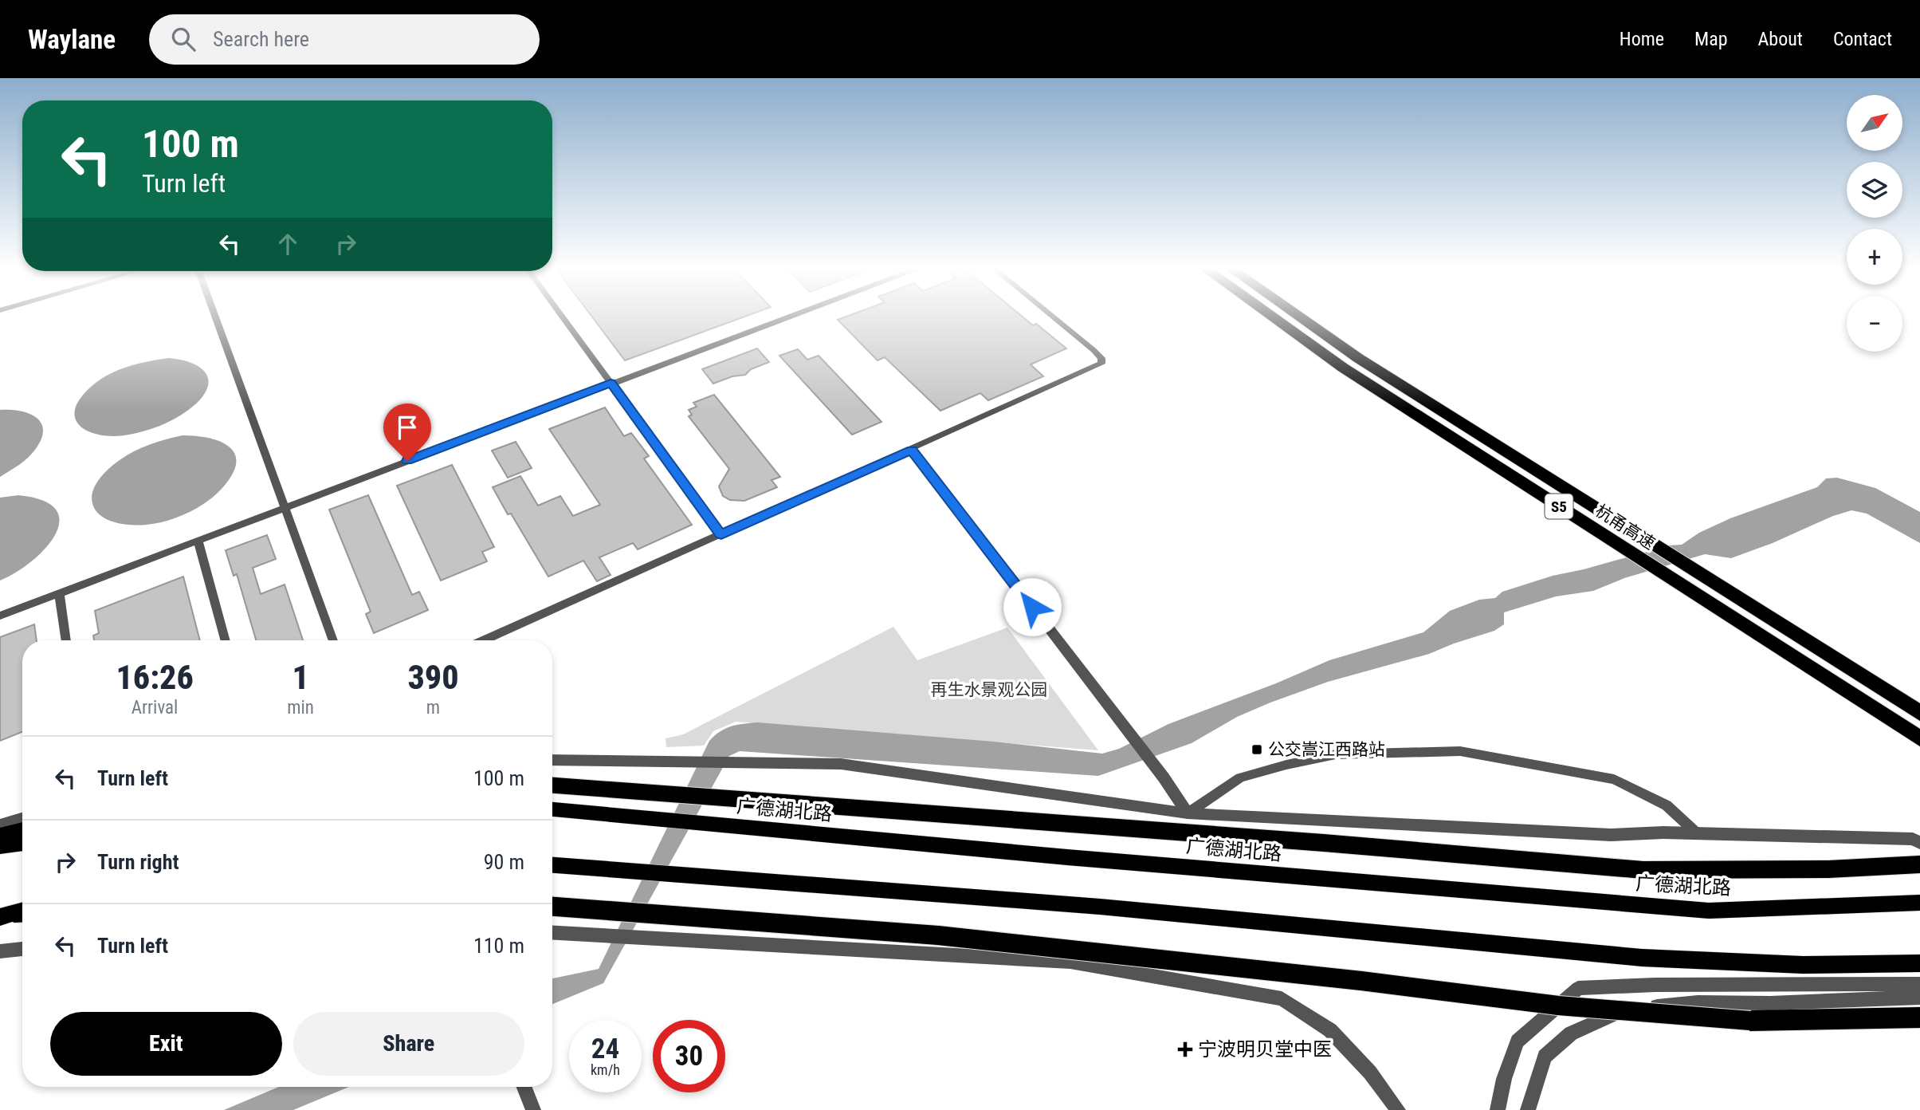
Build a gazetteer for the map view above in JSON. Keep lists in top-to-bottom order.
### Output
{
  "streets": {
    "highway": ["S5", "杭甬高速"],
    "main road": ["广德湖北路"]
  },
  "parks": ["再生水景观公园"],
  "places": {
    "transit": ["公交嵩江西路站"],
    "health": ["宁波明贝堂中医"]
  },
  "north": "top right",
  "page": {
    "header": "Waylane",
    "search": "Search here",
    "nav": [
      "Home",
      "Map",
      "About",
      "Contact"
    ],
    "map_buttons": ["+", "−"],
    "turn": ["100 m", "Turn left"],
    "eta": [
      "16:26",
      "Arrival",
      "1",
      "min",
      "390",
      "m"
    ],
    "list": [
      {
        "name": "Turn left",
        "value": "100 m"
      },
      {
        "name": "Turn right",
        "value": "90 m"
      },
      {
        "name": "Turn left",
        "value": "110 m"
      }
    ],
    "buttons": ["Exit", "Share"],
    "speed": "24 km/h",
    "limit": "30"
  }
}
